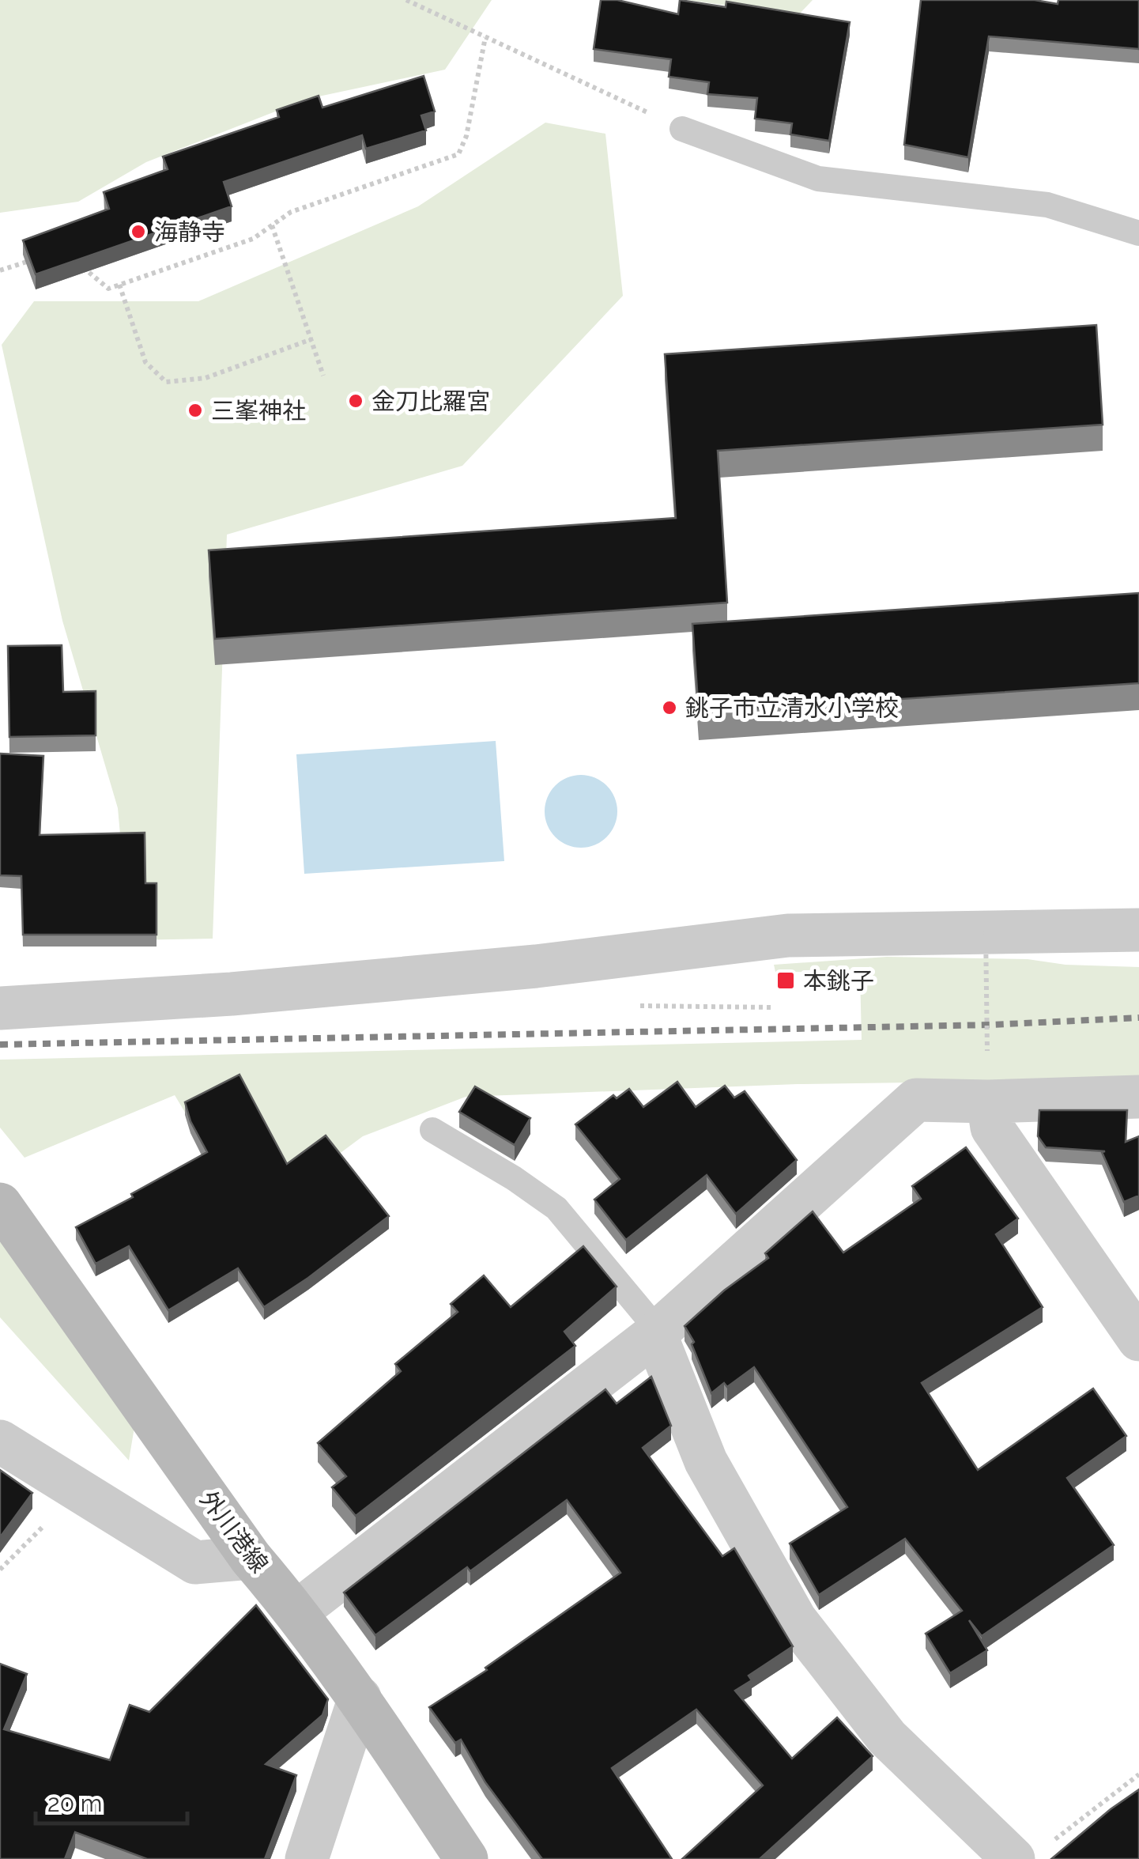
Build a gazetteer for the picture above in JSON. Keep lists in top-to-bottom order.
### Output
{
  "streets": {
    "main road": ["外川港線"]
  },
  "places": {
    "other": [
      "海静寺",
      "金刀比羅宮",
      "三峯神社",
      "銚子市立清水小学校"
    ],
    "transit": ["本銚子"]
  },
  "scale_bar": "20 m"
}
